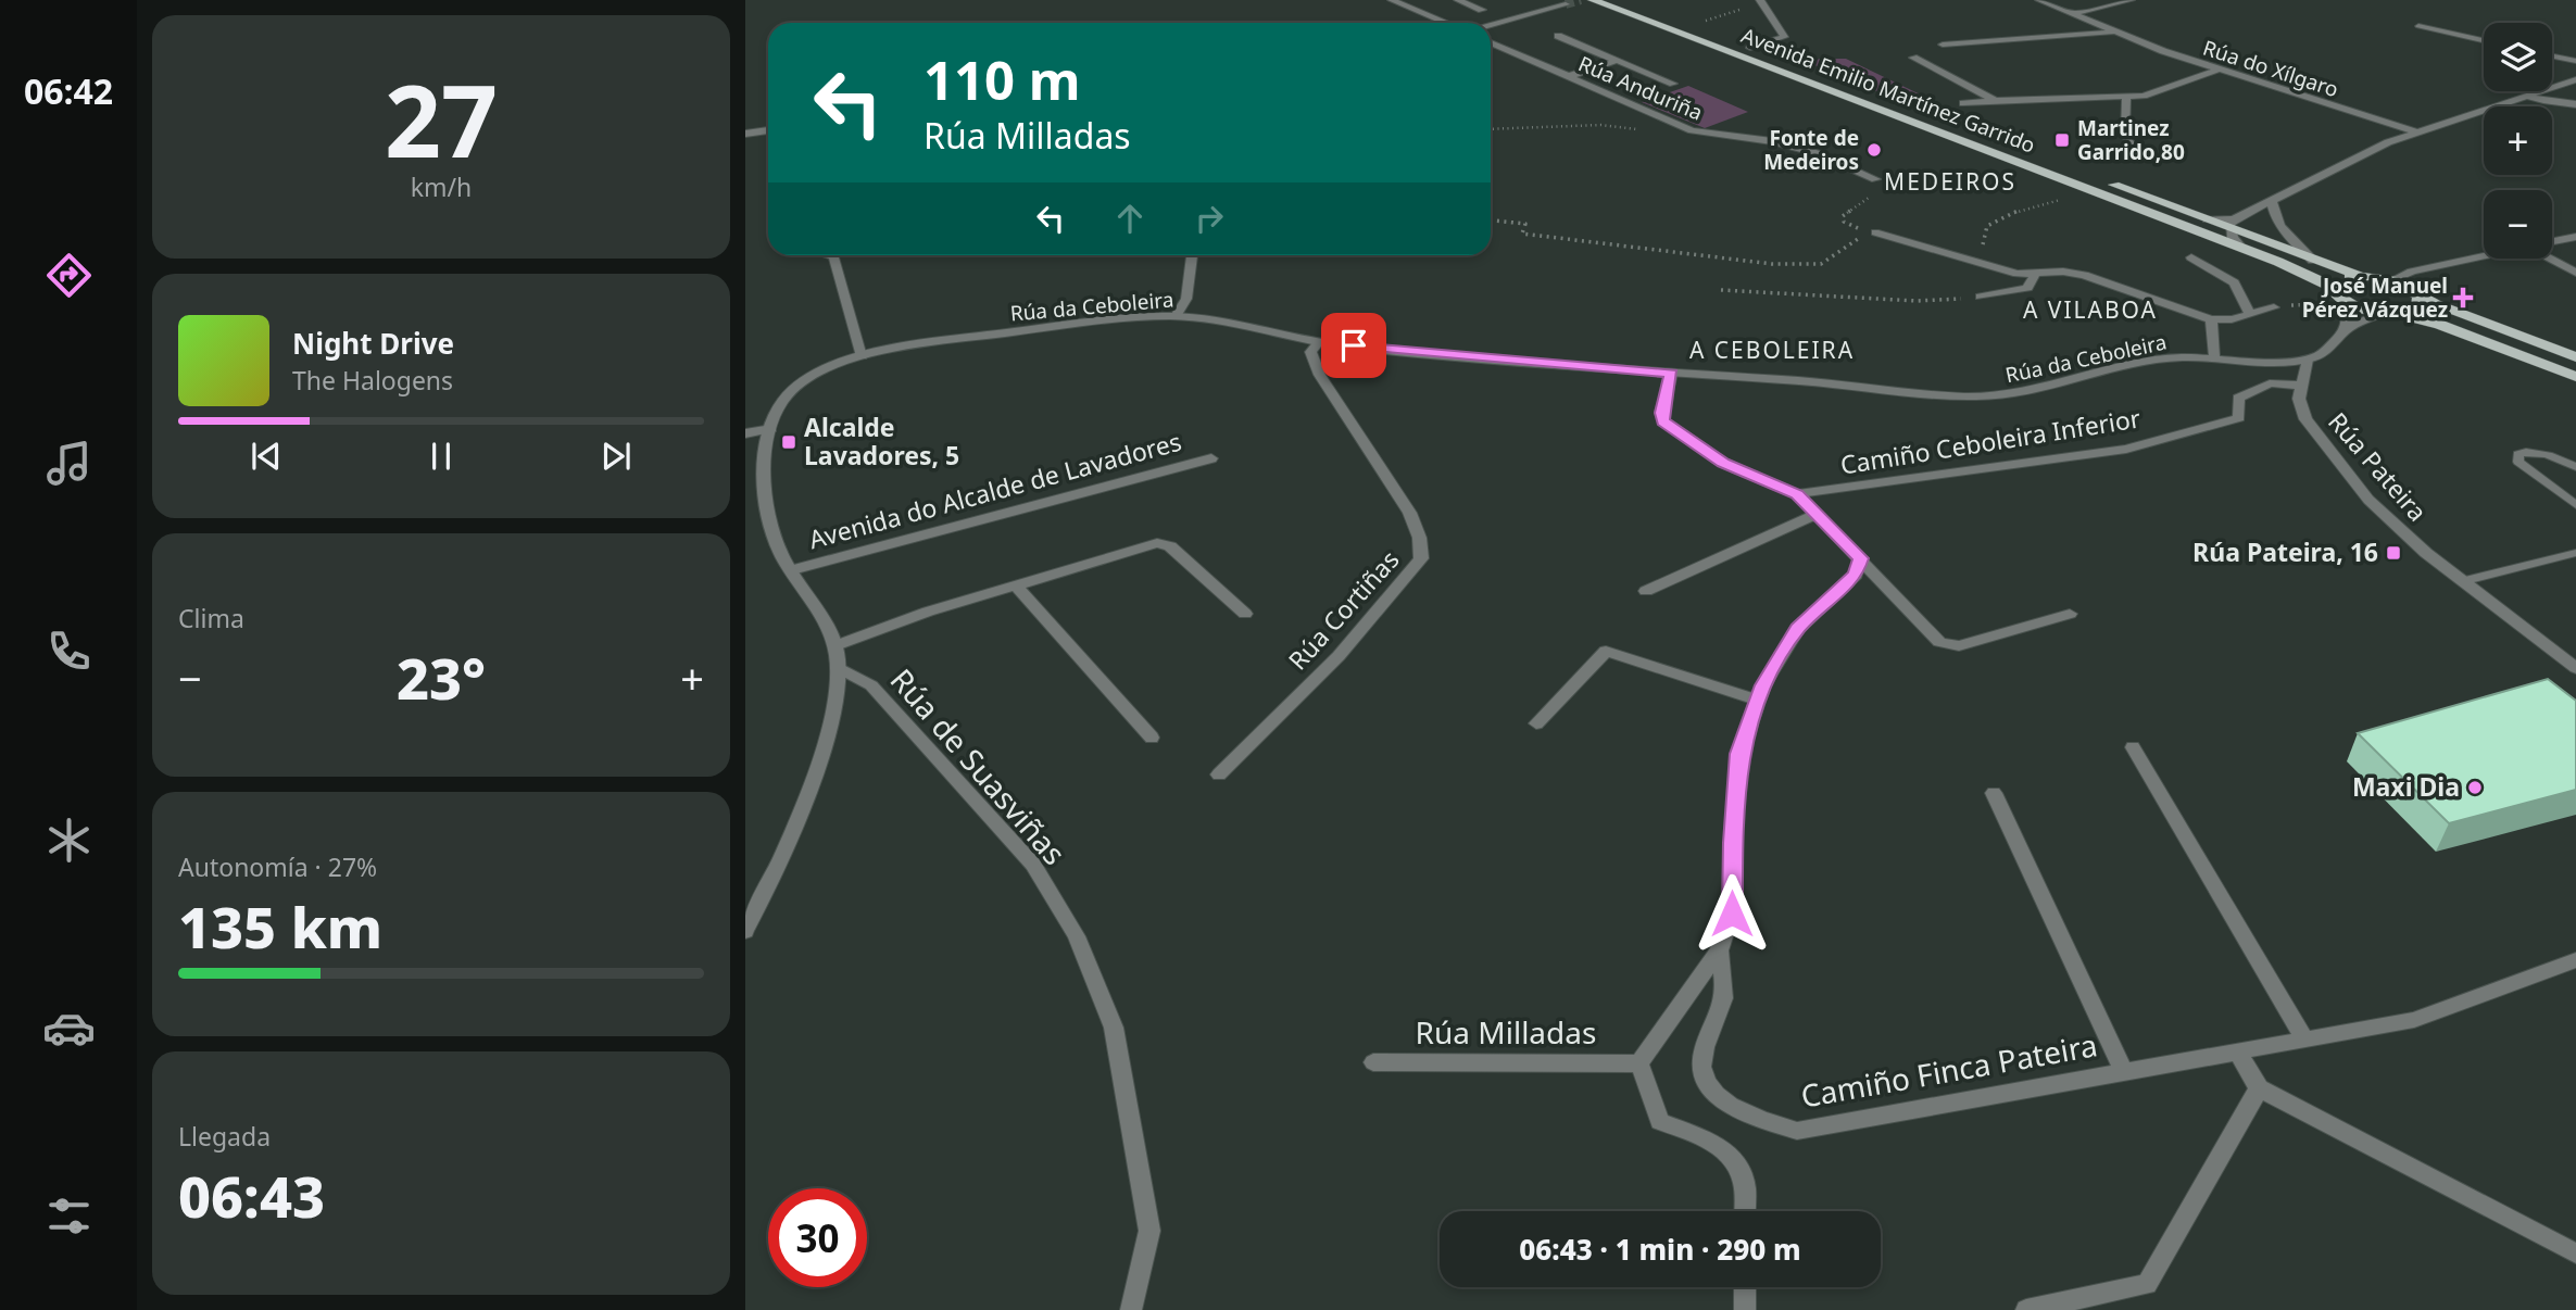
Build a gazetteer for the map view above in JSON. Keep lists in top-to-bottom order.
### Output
{
  "streets": {
    "main road": ["Avenida Emilio Martínez Garrido"],
    "street": [
      "Rúa do Xílgaro",
      "Rúa Anduriña",
      "Rúa da Ceboleira",
      "Camiño Ceboleira Inferior",
      "Rúa Pateira",
      "Avenida do Alcalde de Lavadores",
      "Rúa Cortiñas",
      "Rúa de Suasviñas",
      "Rúa Milladas",
      "Camiño Finca Pateira"
    ]
  },
  "crossings": [
    ["Rúa da Ceboleira", "Rúa Pateira"],
    ["Rúa da Ceboleira", "Avenida do Alcalde de Lavadores"],
    ["Rúa da Ceboleira", "Rúa Cortiñas"],
    ["Camiño Ceboleira Inferior", "Rúa Pateira"],
    ["Avenida do Alcalde de Lavadores", "Rúa de Suasviñas"]
  ],
  "districts": ["MEDEIROS", "A VILABOA", "A CEBOLEIRA"],
  "places": {
    "transit": ["Martinez Garrido,80", "Alcalde Lavadores, 5", "Rúa Pateira, 16"],
    "other": ["Fonte de Medeiros", "Maxi Dia"],
    "health": ["José Manuel Pérez Vázquez"]
  },
  "page": {
    "tabs": "06:42",
    "tile": [
      ["27", "km/h"],
      "Clima",
      ["Autonomía · 27%", "135 km"],
      ["Llegada", "06:43"]
    ],
    "map_buttons": ["+", "−"],
    "turn": ["110 m", "Rúa Milladas"],
    "song": ["Night Drive", "The Halogens"],
    "heat": ["−", "23°", "+"],
    "limit": "30",
    "trip": "06:43 · 1 min · 290 m"
  }
}
